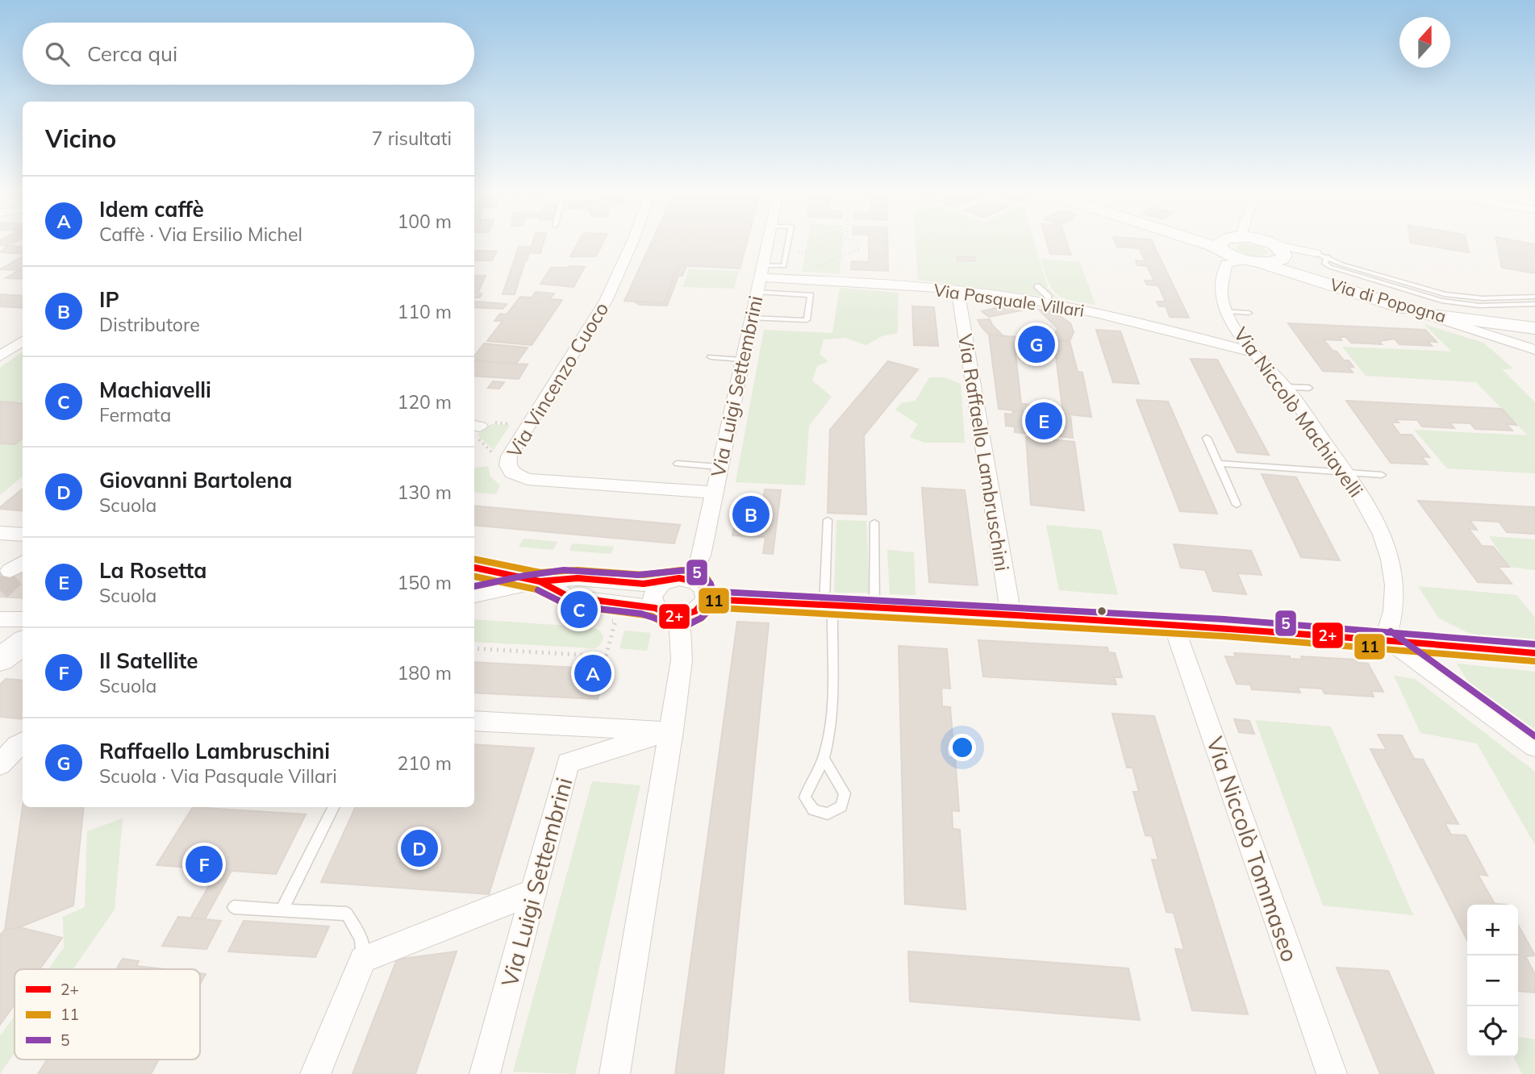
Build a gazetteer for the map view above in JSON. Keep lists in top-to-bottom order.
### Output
{
  "streets": {
    "main road": ["Via di Popogna"],
    "street": [
      "Via Pasquale Villari",
      "Via Vincenzo Cuoco",
      "Via Luigi Settembrini",
      "Via Niccolò Machiavelli",
      "Via Raffaello Lambruschini",
      "Via Niccolò Tommaseo"
    ]
  },
  "crossings": [
    ["Via Pasquale Villari", "Via Luigi Settembrini"],
    ["Via Pasquale Villari", "Via Niccolò Machiavelli"],
    ["Via Pasquale Villari", "Via Raffaello Lambruschini"],
    ["Via di Popogna", "Via Niccolò Machiavelli"],
    ["Via Vincenzo Cuoco", "Via Luigi Settembrini"]
  ],
  "lines": ["transit line 11", "transit line 2+", "transit line 5"],
  "legend": ["2+", "11", "5"],
  "north": "top",
  "page": {
    "search": "Cerca qui",
    "heading": ["Vicino", "7 risultati"],
    "list": [
      {
        "mark": "A",
        "name": "Idem caffè",
        "note": "Caffè · Via Ersilio Michel",
        "value": "100 m"
      },
      {
        "mark": "B",
        "name": "IP",
        "note": "Distributore",
        "value": "110 m"
      },
      {
        "mark": "C",
        "name": "Machiavelli",
        "note": "Fermata",
        "value": "120 m"
      },
      {
        "mark": "D",
        "name": "Giovanni Bartolena",
        "note": "Scuola",
        "value": "130 m"
      },
      {
        "mark": "E",
        "name": "La Rosetta",
        "note": "Scuola",
        "value": "150 m"
      },
      {
        "mark": "F",
        "name": "Il Satellite",
        "note": "Scuola",
        "value": "180 m"
      },
      {
        "mark": "G",
        "name": "Raffaello Lambruschini",
        "note": "Scuola · Via Pasquale Villari",
        "value": "210 m"
      }
    ],
    "pins": [
      "G",
      "E",
      "B",
      "C",
      "A",
      "D",
      "F"
    ],
    "map_buttons": ["+", "−"]
  }
}
